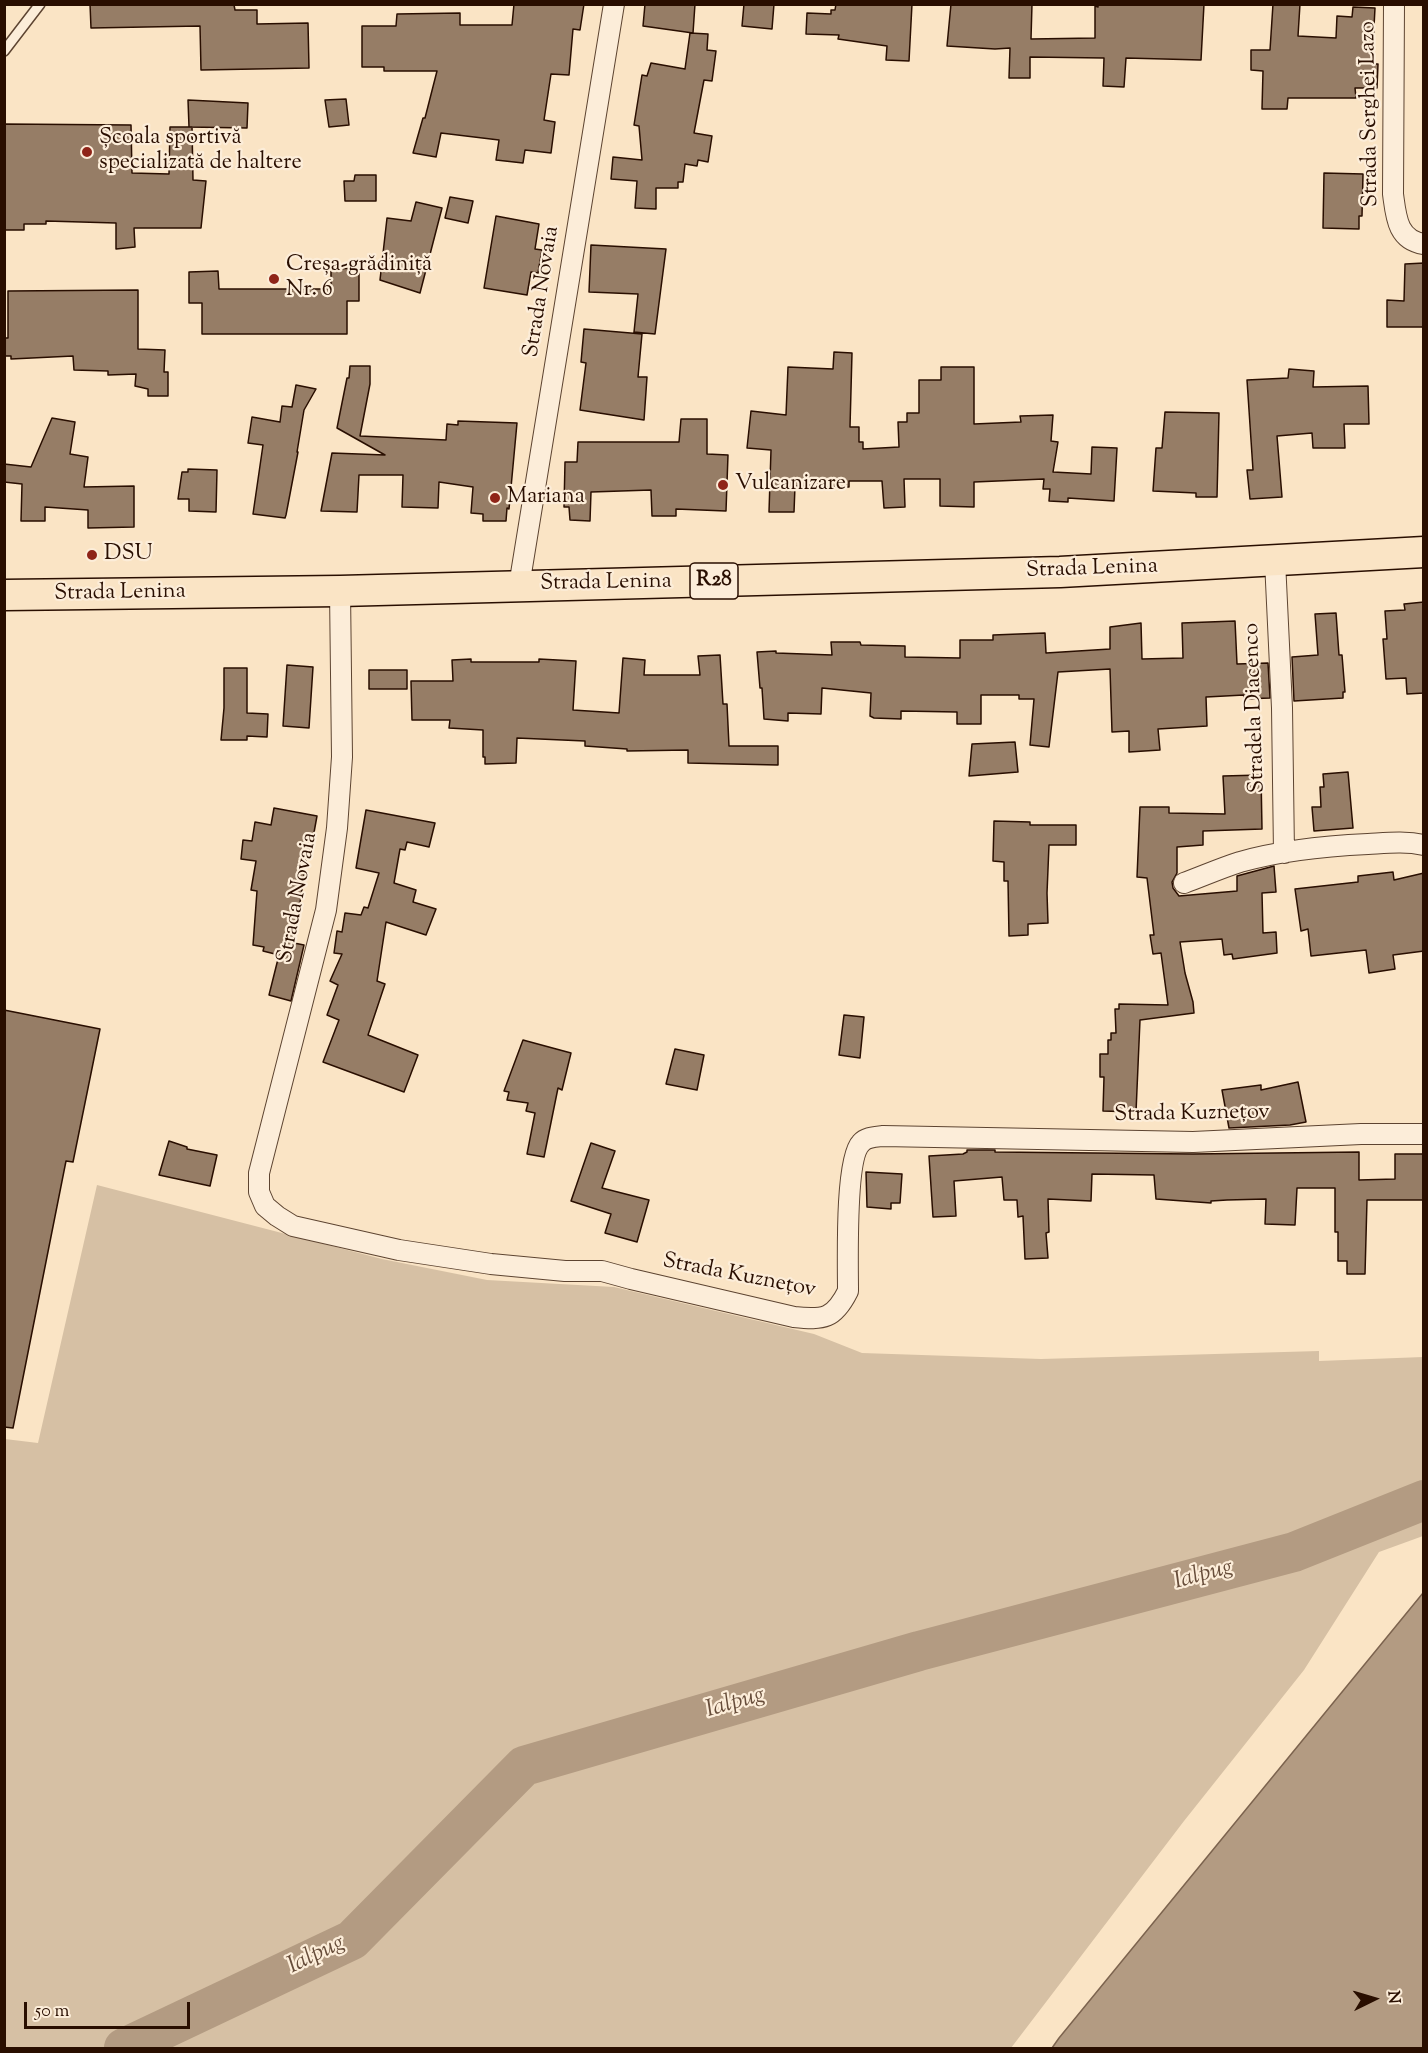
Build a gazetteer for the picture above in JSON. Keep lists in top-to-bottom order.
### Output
{
  "streets": {
    "main road": ["Strada Lenina", "R28"],
    "street": [
      "Strada Serghei Lazo",
      "Strada Novaia",
      "Stradela Diacenco",
      "Strada Kuznețov"
    ]
  },
  "crossings": [
    ["Strada Novaia", "Strada Lenina"],
    ["Strada Novaia", "Strada Kuznețov"],
    ["Strada Lenina", "Stradela Diacenco"]
  ],
  "water": ["Ialpug"],
  "places": [
    "Școala sportivă specializată de haltere",
    "Creșa-grădiniță Nr. 6",
    "Vulcanizare",
    "Mariana",
    "DSU"
  ],
  "scale_bar": "50 m",
  "north": "right"
}
